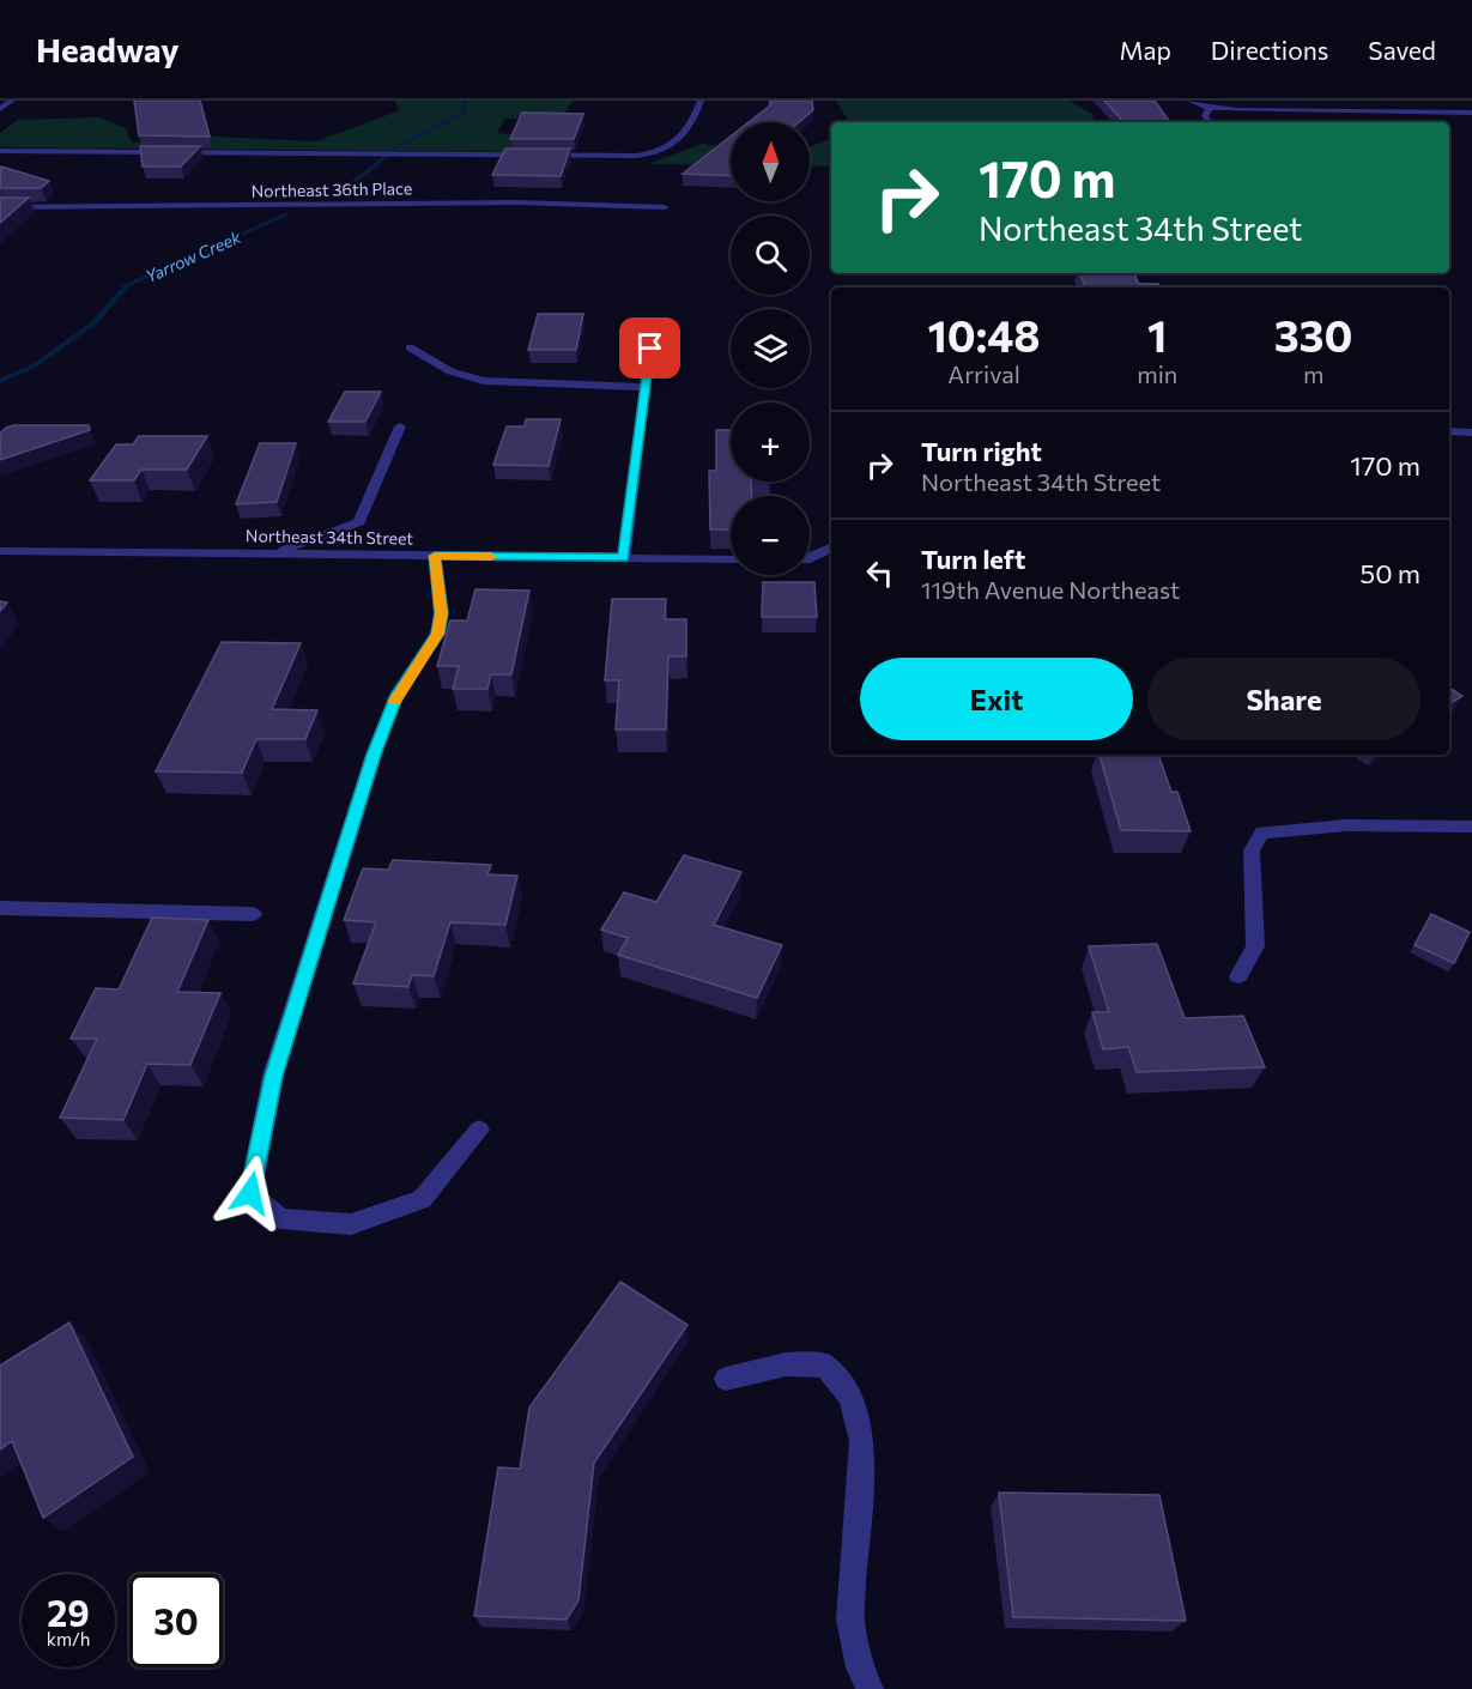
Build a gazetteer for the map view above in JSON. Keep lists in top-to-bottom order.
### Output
{
  "streets": {
    "street": ["Northeast 36th Place", "Northeast 34th Street"]
  },
  "water": ["Yarrow Creek"],
  "north": "top",
  "page": {
    "header": "Headway",
    "nav": ["Map", "Directions", "Saved"],
    "map_buttons": ["+", "−"],
    "turn": ["170 m", "Northeast 34th Street"],
    "eta": [
      "10:48",
      "Arrival",
      "1",
      "min",
      "330",
      "m"
    ],
    "list": [
      {
        "name": "Turn right",
        "note": "Northeast 34th Street",
        "value": "170 m"
      },
      {
        "name": "Turn left",
        "note": "119th Avenue Northeast",
        "value": "50 m"
      }
    ],
    "buttons": ["Exit", "Share"],
    "speed": "29 km/h",
    "limit": "30"
  }
}
